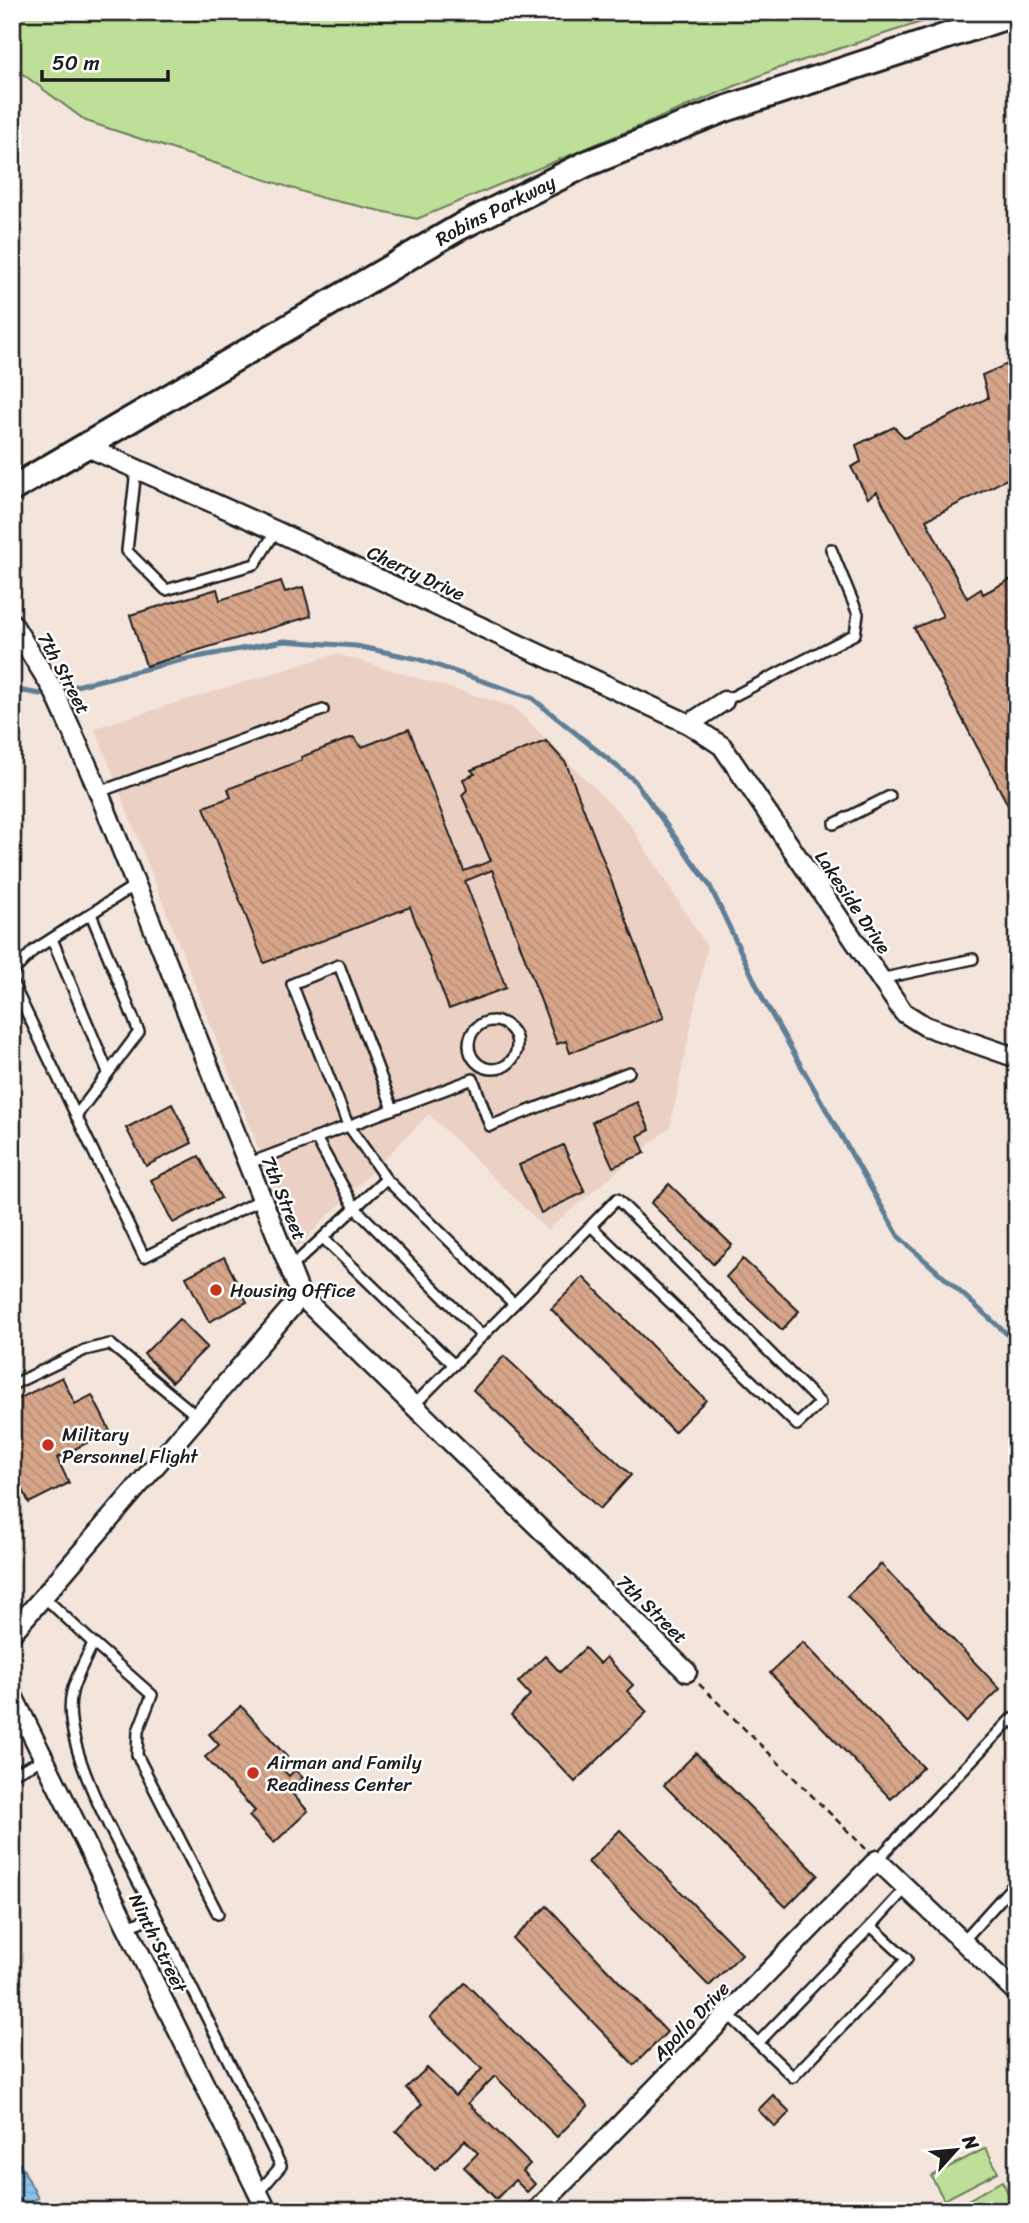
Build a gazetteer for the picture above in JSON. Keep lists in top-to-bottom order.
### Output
{
  "streets": {
    "street": [
      "Robins Parkway",
      "Cherry Drive",
      "7th Street",
      "Lakeside Drive",
      "Ninth Street",
      "Apollo Drive"
    ]
  },
  "crossings": [
    ["Robins Parkway", "Cherry Drive"],
    ["Cherry Drive", "Lakeside Drive"]
  ],
  "places": ["Housing Office", "Military Personnel Flight", "Airman and Family Readiness Center"],
  "scale_bar": "50 m",
  "north": "top right"
}
